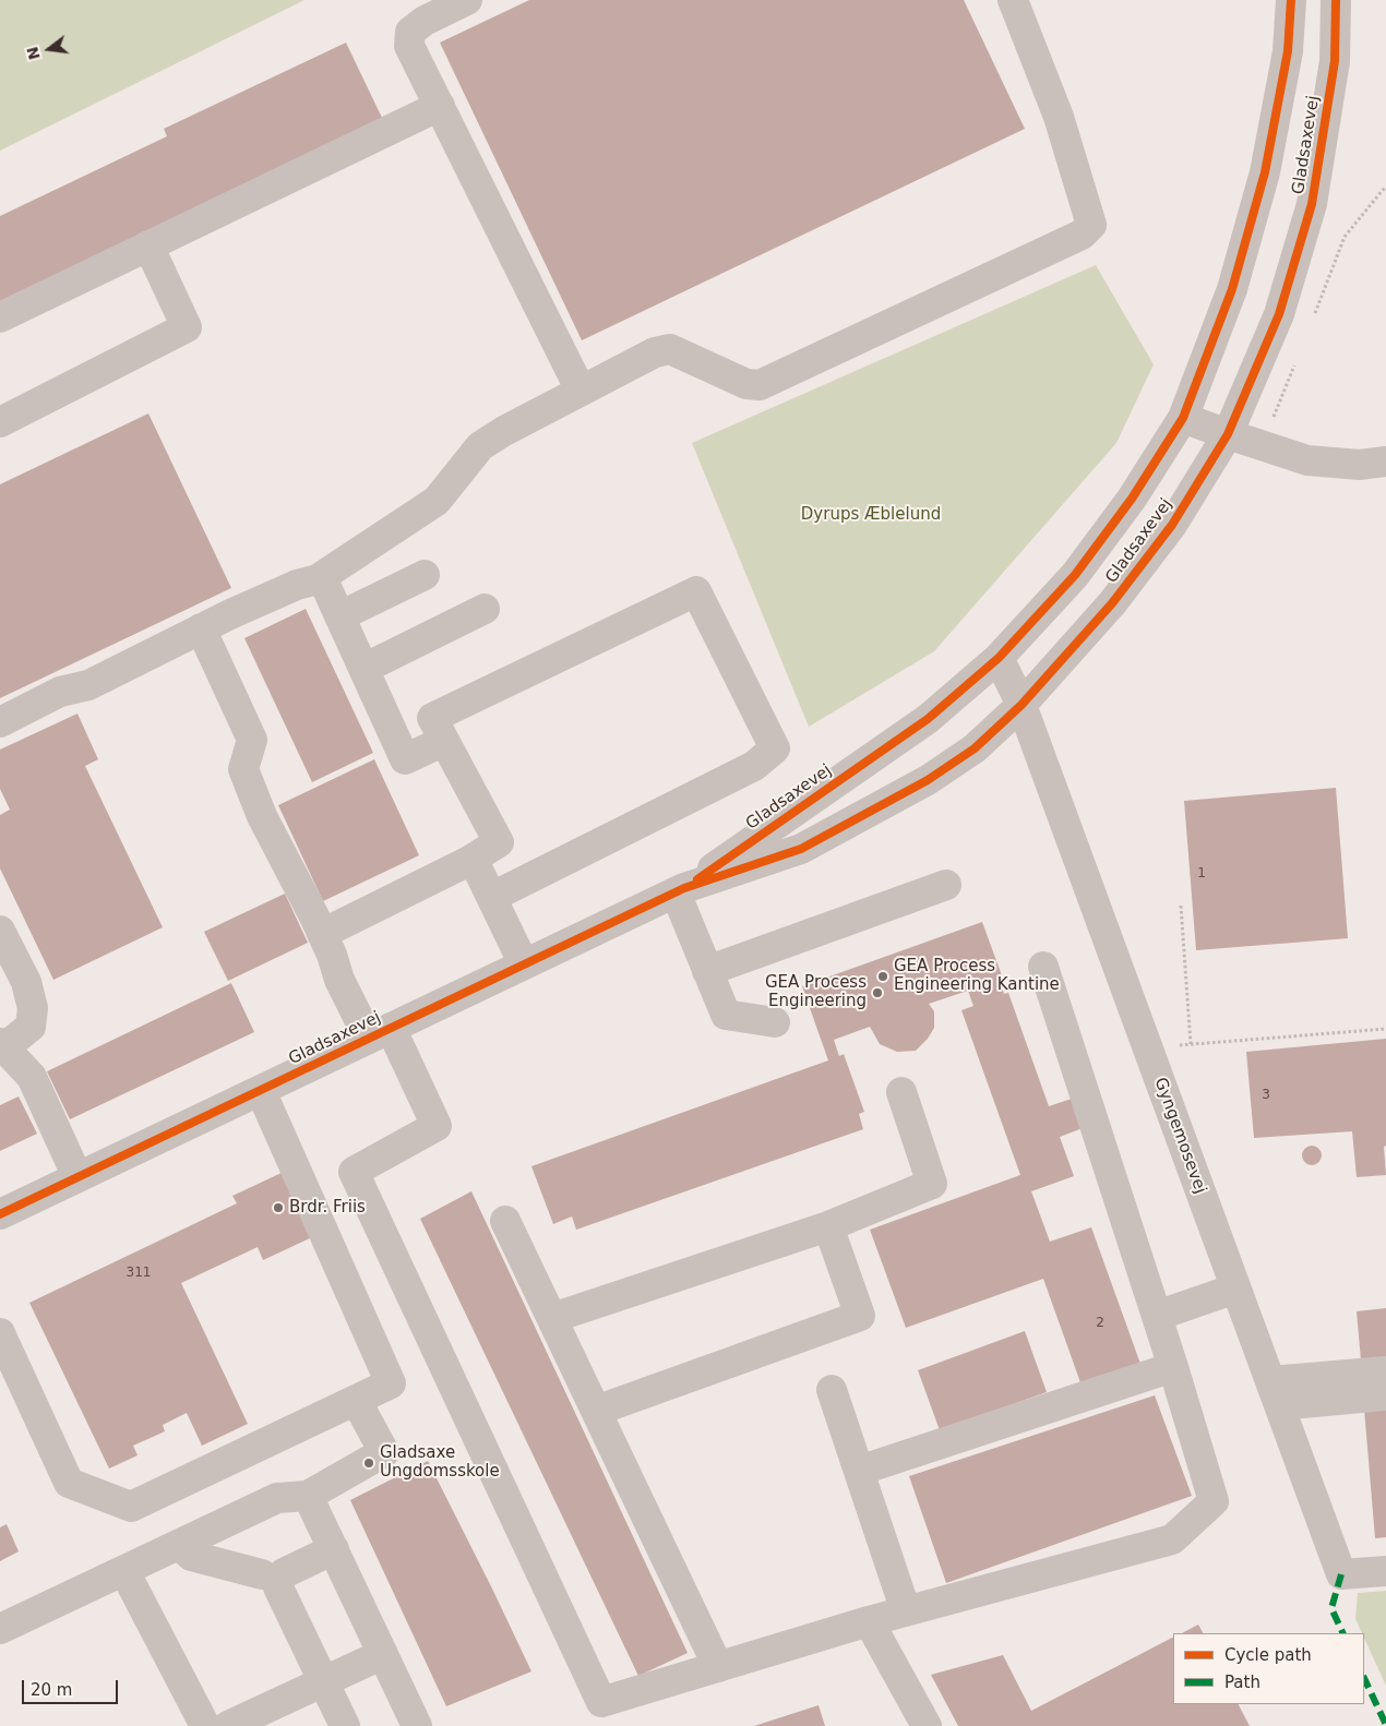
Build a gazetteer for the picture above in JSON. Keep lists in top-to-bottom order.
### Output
{
  "streets": {
    "street": ["Gladsaxevej", "Gyngemosevej"]
  },
  "crossings": [
    ["Gladsaxevej", "Gyngemosevej"]
  ],
  "parks": ["Dyrups Æblelund"],
  "places": [
    "GEA Process Engineering Kantine",
    "GEA Process Engineering",
    "Brdr. Friis",
    "Gladsaxe Ungdomsskole"
  ],
  "house_numbers": [
    "1",
    "3",
    "311",
    "2"
  ],
  "legend": ["Cycle path", "Path"],
  "scale_bar": "20 m",
  "north": "left"
}
